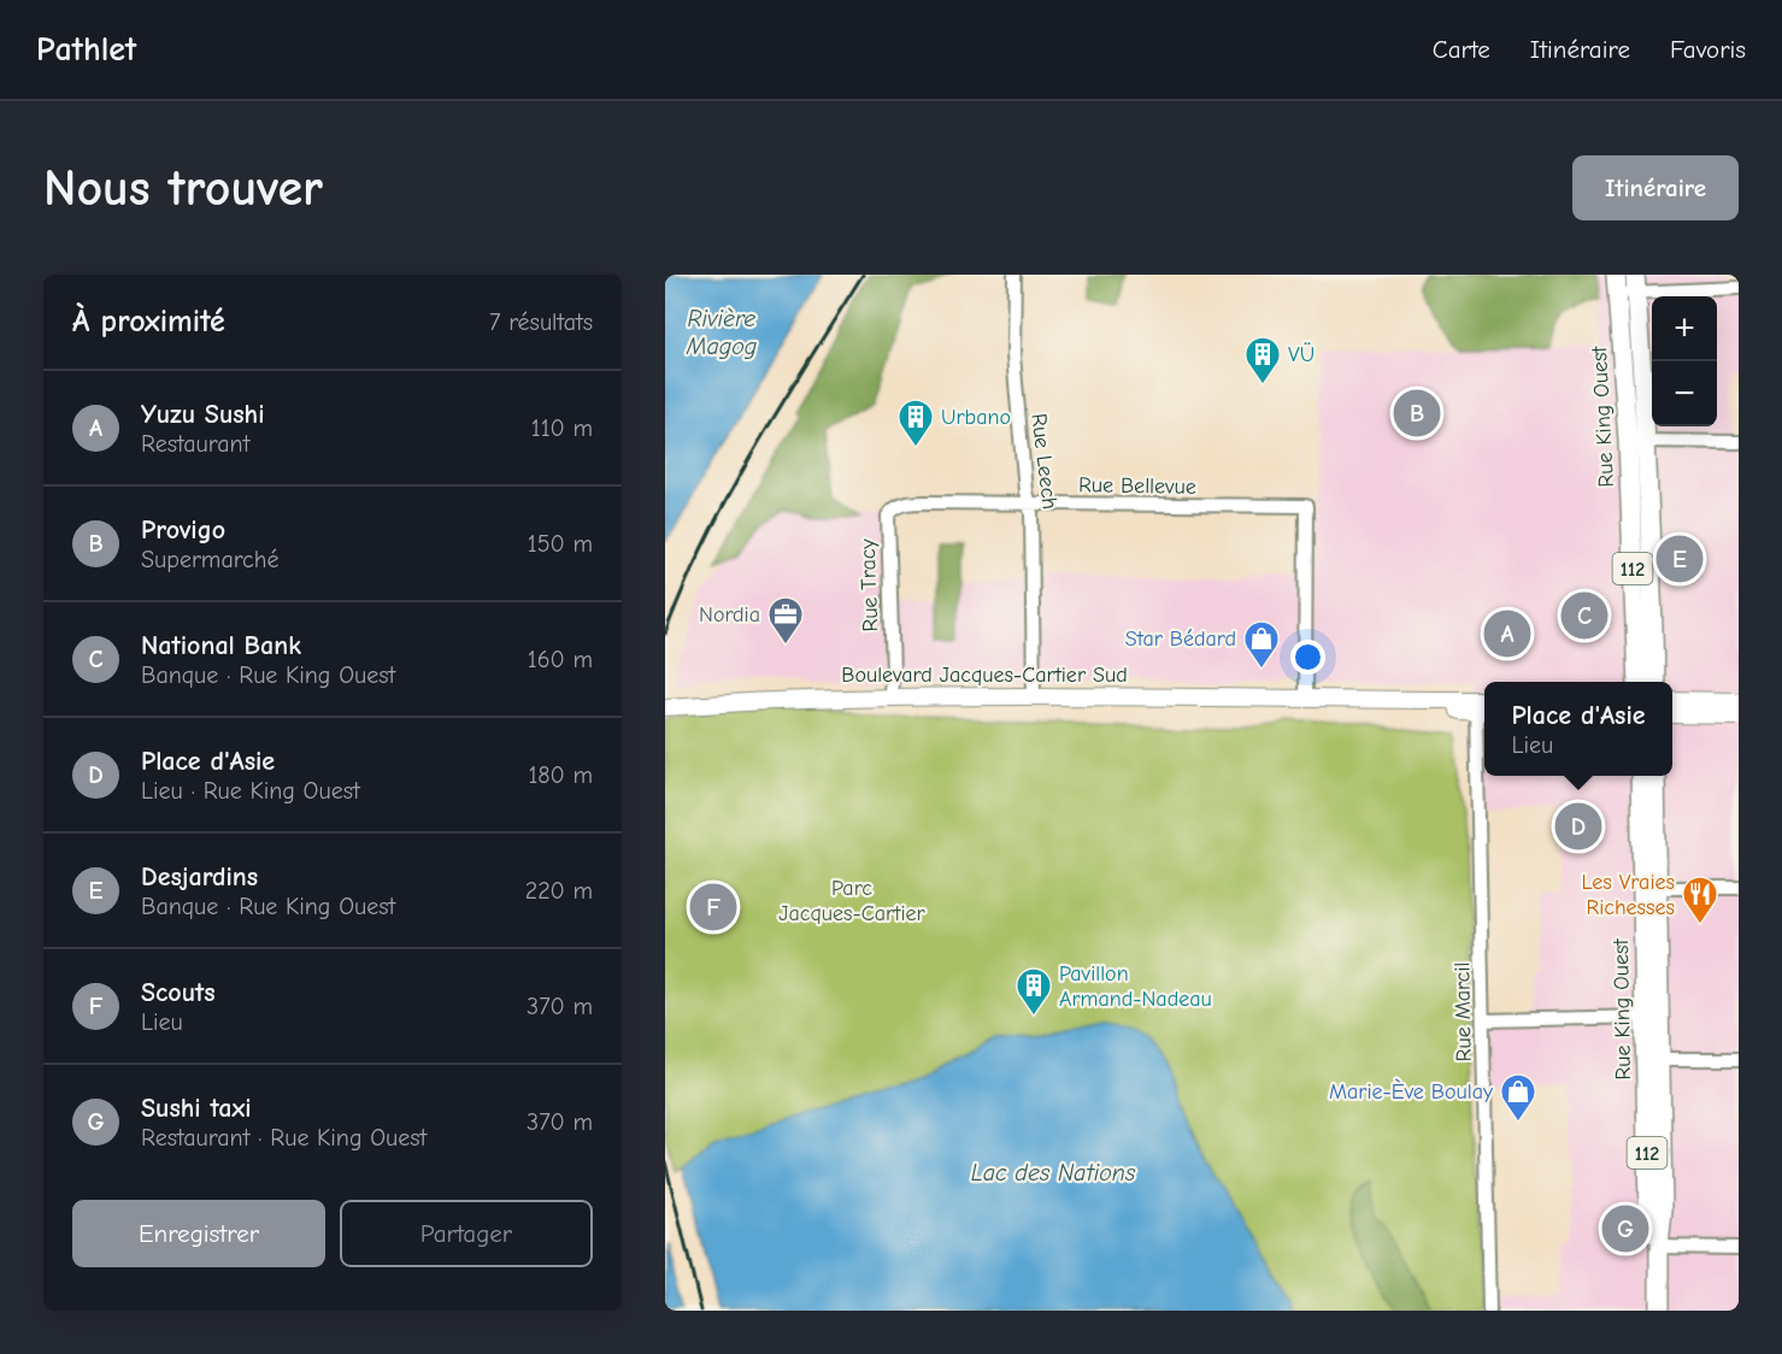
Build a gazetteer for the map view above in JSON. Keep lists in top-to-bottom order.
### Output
{
  "streets": {
    "main road": ["Rue King Ouest", "112", "Boulevard Jacques-Cartier Sud"],
    "street": [
      "Rue Leech",
      "Rue Bellevue",
      "Rue Tracy",
      "Rue Marcil"
    ]
  },
  "crossings": [
    ["Rue Leech", "Rue Bellevue"],
    ["Rue Leech", "Boulevard Jacques-Cartier Sud"],
    ["Rue Bellevue", "Rue Tracy"],
    ["Rue Bellevue", "Boulevard Jacques-Cartier Sud"],
    ["Rue Tracy", "Boulevard Jacques-Cartier Sud"],
    ["Boulevard Jacques-Cartier Sud", "Rue Marcil"]
  ],
  "water": ["Rivière Magog", "Lac des Nations"],
  "parks": ["Parc Jacques-Cartier"],
  "places": {
    "building": ["VÜ", "Urbano", "Pavillon Armand-Nadeau"],
    "office": ["Nordia"],
    "shop": ["Star Bédard", "Marie-Ève Boulay"],
    "restaurant": ["Les Vraies Richesses"]
  },
  "page": {
    "header": "Pathlet",
    "nav": ["Carte", "Itinéraire", "Favoris"],
    "buttons": [
      "Itinéraire",
      ["Enregistrer", "Partager"]
    ],
    "title": "Nous trouver",
    "heading": ["À proximité", "7 résultats"],
    "map_buttons": ["+", "−"],
    "list": [
      {
        "mark": "A",
        "name": "Yuzu Sushi",
        "note": "Restaurant",
        "value": "110 m"
      },
      {
        "mark": "B",
        "name": "Provigo",
        "note": "Supermarché",
        "value": "150 m"
      },
      {
        "mark": "C",
        "name": "National Bank",
        "note": "Banque · Rue King Ouest",
        "value": "160 m"
      },
      {
        "mark": "D",
        "name": "Place d'Asie",
        "note": "Lieu · Rue King Ouest",
        "value": "180 m"
      },
      {
        "mark": "E",
        "name": "Desjardins",
        "note": "Banque · Rue King Ouest",
        "value": "220 m"
      },
      {
        "mark": "F",
        "name": "Scouts",
        "note": "Lieu",
        "value": "370 m"
      },
      {
        "mark": "G",
        "name": "Sushi taxi",
        "note": "Restaurant · Rue King Ouest",
        "value": "370 m"
      }
    ],
    "pins": [
      "B",
      "E",
      "C",
      "A",
      "D",
      "F",
      "G"
    ],
    "popup": ["Place d'Asie", "Lieu"]
  }
}
